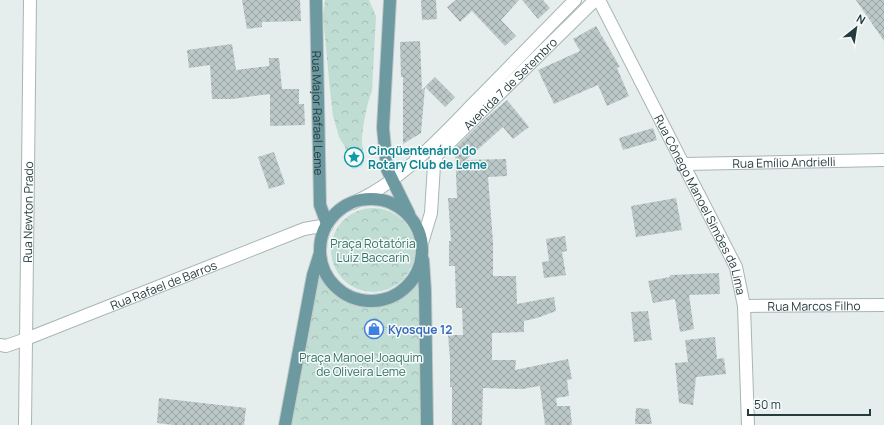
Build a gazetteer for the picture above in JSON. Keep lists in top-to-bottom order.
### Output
{
  "streets": {
    "main road": ["Rua Major Rafael Leme"],
    "street": [
      "Avenida 7 de Setembro",
      "Rua Emílio Andrielli",
      "Rua Cônego Manoel Simões da Lima",
      "Rua Newton Prado",
      "Rua Rafael de Barros",
      "Rua Marcos Filho"
    ]
  },
  "crossings": [
    ["Avenida 7 de Setembro", "Rua Major Rafael Leme"],
    ["Avenida 7 de Setembro", "Rua Rafael de Barros"],
    ["Rua Major Rafael Leme", "Rua Rafael de Barros"],
    ["Rua Emílio Andrielli", "Rua Cônego Manoel Simões da Lima"],
    ["Rua Cônego Manoel Simões da Lima", "Rua Marcos Filho"],
    ["Rua Newton Prado", "Rua Rafael de Barros"]
  ],
  "parks": ["Praça Rotatória Luiz Baccarin", "Praça Manoel Joaquim de Oliveira Leme"],
  "places": {
    "place": ["Cinqüentenário do Rotary Club de Leme"],
    "shop": ["Kyosque 12"]
  },
  "scale_bar": "50 m",
  "north": "top right"
}
